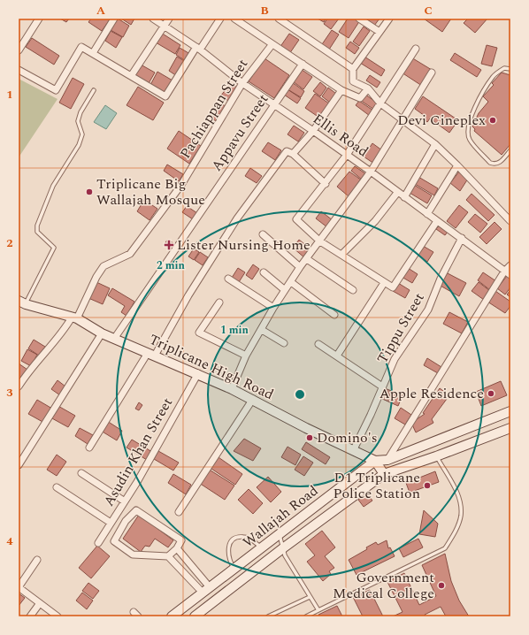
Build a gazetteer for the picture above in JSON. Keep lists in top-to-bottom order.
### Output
{
  "streets": {
    "main road": ["Triplicane High Road", "Wallajah Road"],
    "street": [
      "Pachiappan Street",
      "Appavu Street",
      "Ellis Road",
      "Tippu Street",
      "Asudin Khan Street"
    ]
  },
  "crossings": [
    ["Pachiappan Street", "Ellis Road"],
    ["Pachiappan Street", "Triplicane High Road"],
    ["Appavu Street", "Ellis Road"],
    ["Appavu Street", "Triplicane High Road"],
    ["Ellis Road", "Tippu Street"],
    ["Tippu Street", "Triplicane High Road"],
    ["Triplicane High Road", "Asudin Khan Street"],
    ["Triplicane High Road", "Wallajah Road"]
  ],
  "places": {
    "other": [
      "Devi Cineplex",
      "Triplicane Big Wallajah Mosque",
      "Apple Residence",
      "Domino's",
      "D1 Triplicane Police Station",
      "Government Medical College"
    ],
    "health": ["Lister Nursing Home"]
  },
  "grid": {
    "columns": ["A", "B", "C"],
    "rows": [
      "1",
      "2",
      "3",
      "4"
    ]
  },
  "rings": ["2 min", "1 min"]
}
